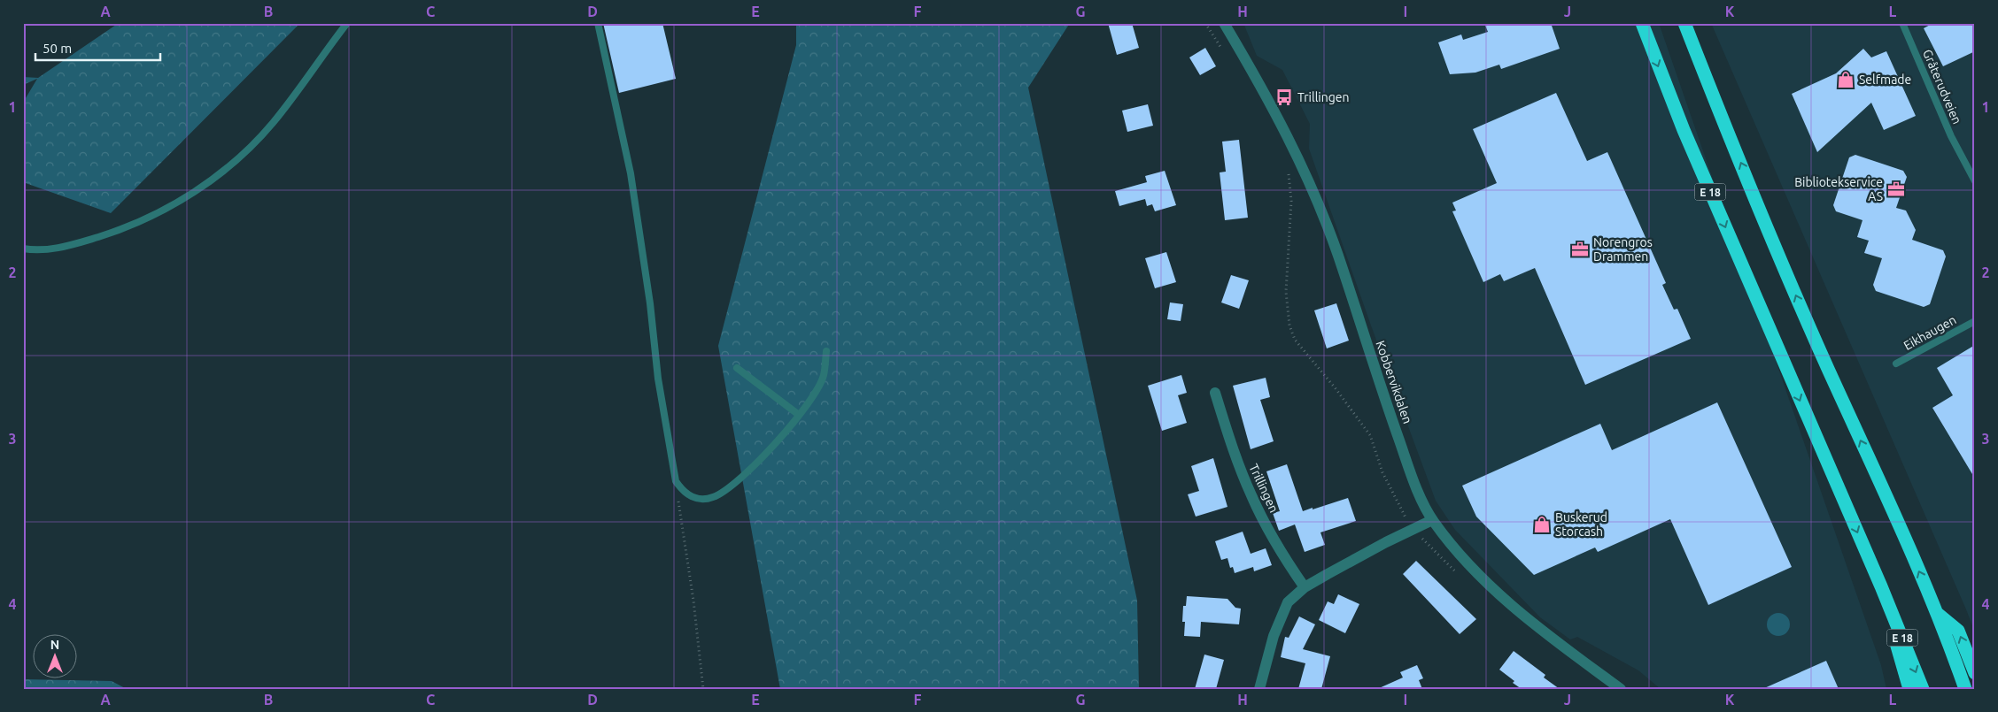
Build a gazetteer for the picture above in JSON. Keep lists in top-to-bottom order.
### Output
{
  "streets": {
    "highway": ["E 18"],
    "street": ["Kobbervikdalen", "Trillingen"],
    "lane": ["Gråterudveien", "Eikhaugen"]
  },
  "places": {
    "shop": ["Selfmade", "Buskerud Storcash"],
    "bus stop": ["Trillingen"],
    "office": ["Bibliotekservice AS", "Norengros Drammen"]
  },
  "scale_bar": "50 m",
  "north": "top",
  "grid": {
    "columns": [
      "A",
      "B",
      "C",
      "D",
      "E",
      "F",
      "G",
      "H",
      "I",
      "J",
      "K",
      "L"
    ],
    "rows": [
      "1",
      "2",
      "3",
      "4"
    ]
  }
}
